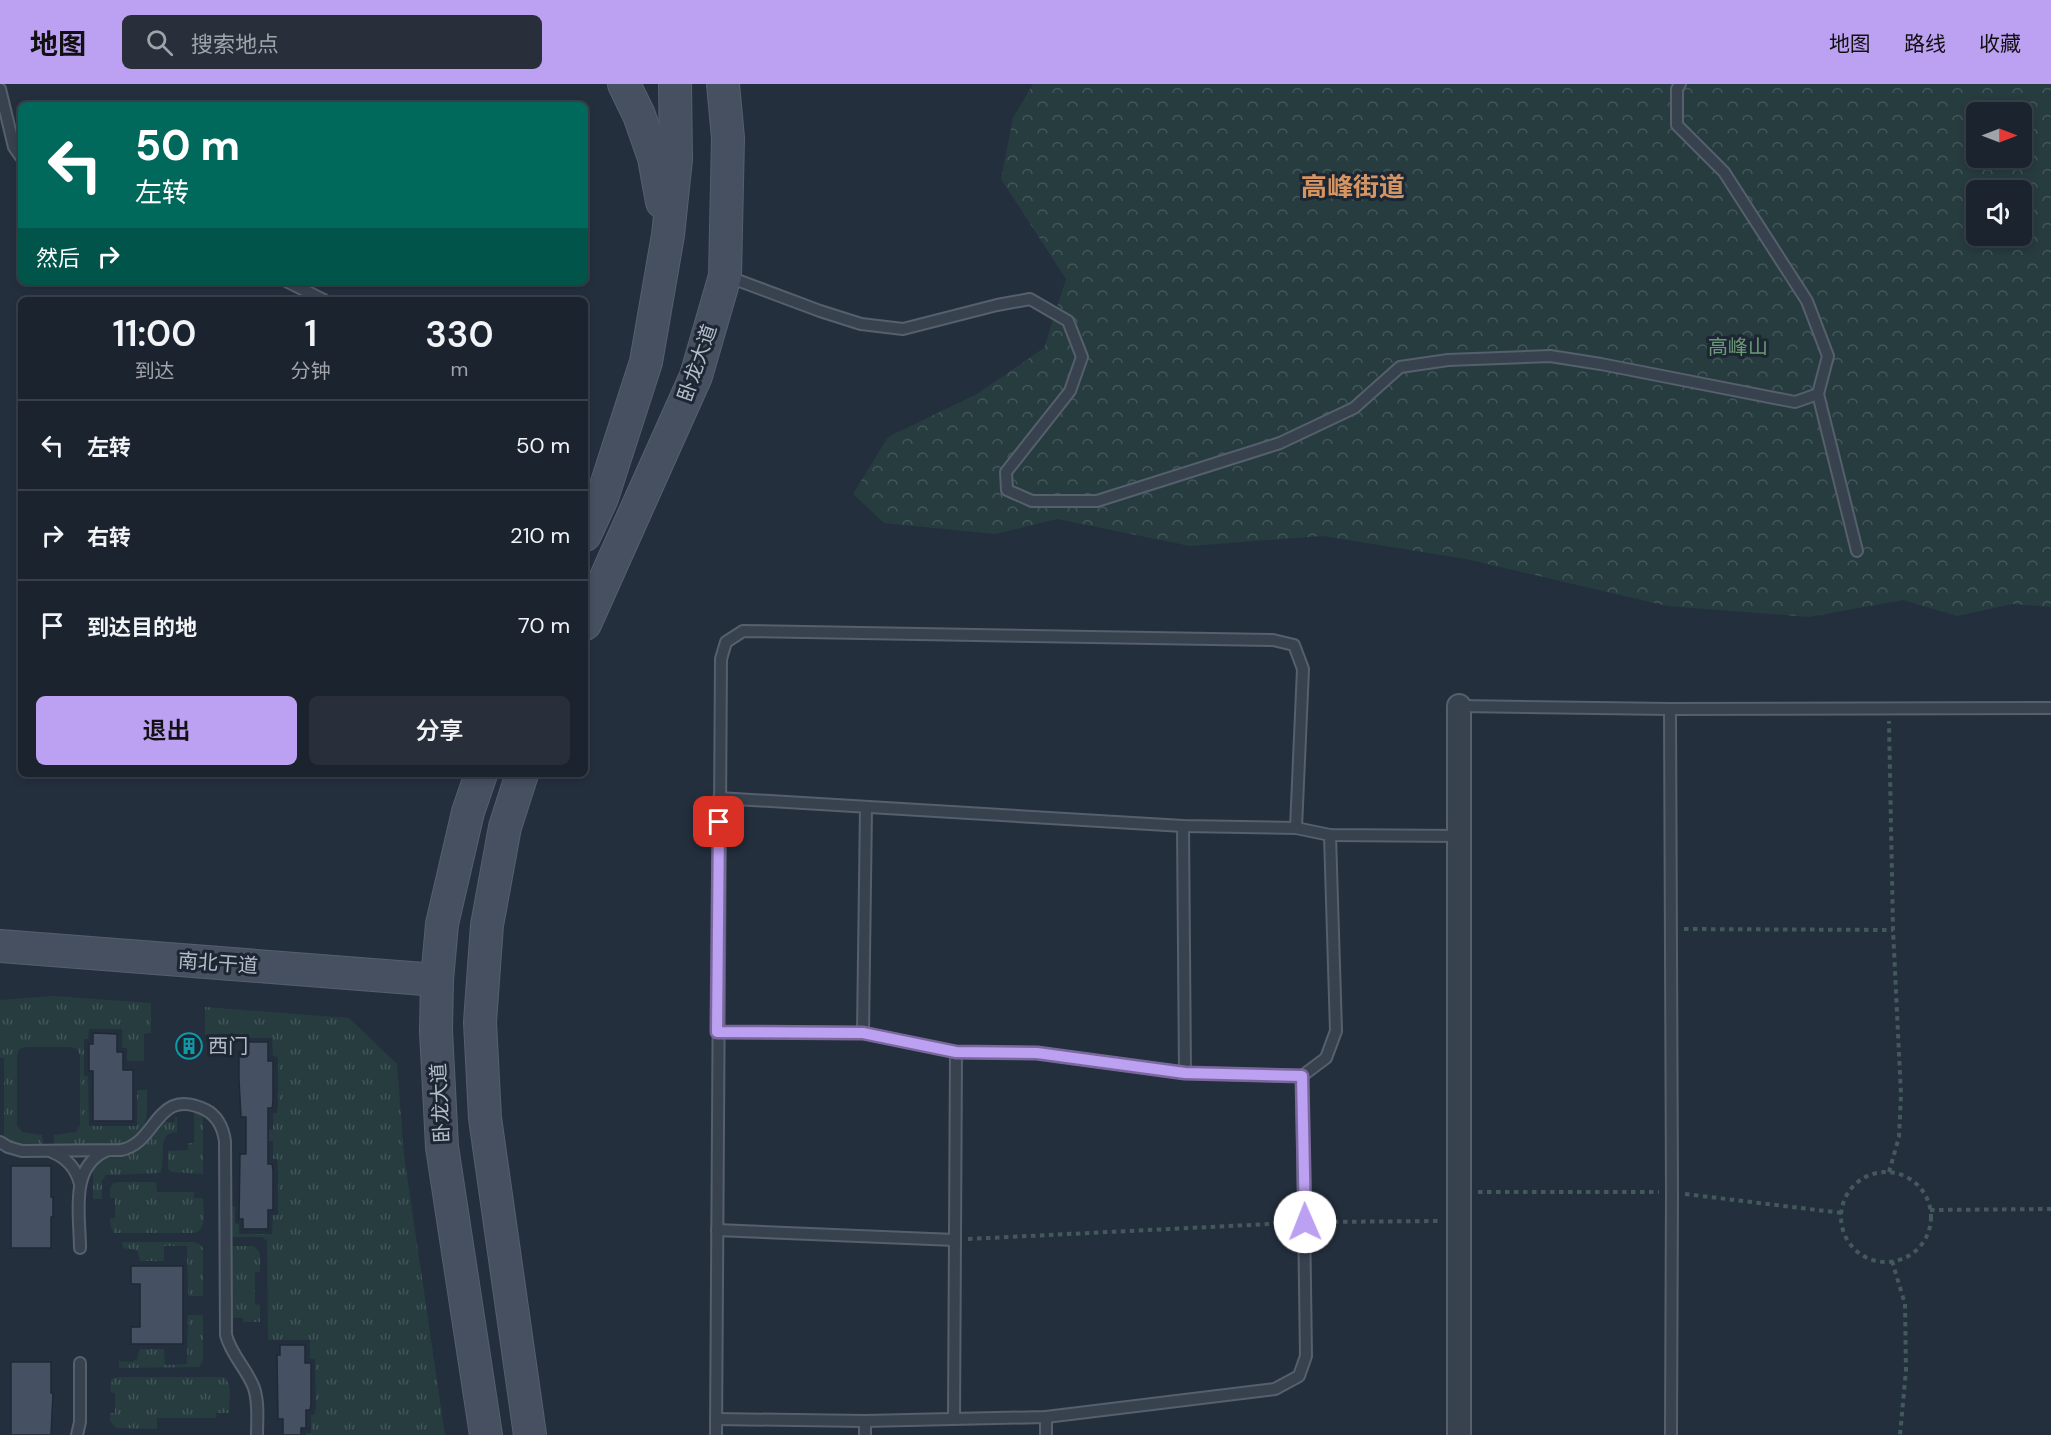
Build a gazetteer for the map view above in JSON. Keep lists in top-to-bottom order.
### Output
{
  "streets": {
    "main road": ["卧龙大道", "南北干道"]
  },
  "crossings": [
    ["卧龙大道", "南北干道"]
  ],
  "districts": ["高峰街道"],
  "parks": ["高峰山"],
  "places": {
    "building": ["西门"]
  },
  "north": "right",
  "page": {
    "header": "地图",
    "search": "搜索地点",
    "nav": ["地图", "路线", "收藏"],
    "turn": ["50 m", "左转"],
    "then": "然后",
    "eta": [
      "11:00",
      "到达",
      "1",
      "分钟",
      "330",
      "m"
    ],
    "list": [
      {
        "name": "左转",
        "value": "50 m"
      },
      {
        "name": "右转",
        "value": "210 m"
      },
      {
        "name": "到达目的地",
        "value": "70 m"
      }
    ],
    "buttons": ["退出", "分享"]
  }
}
